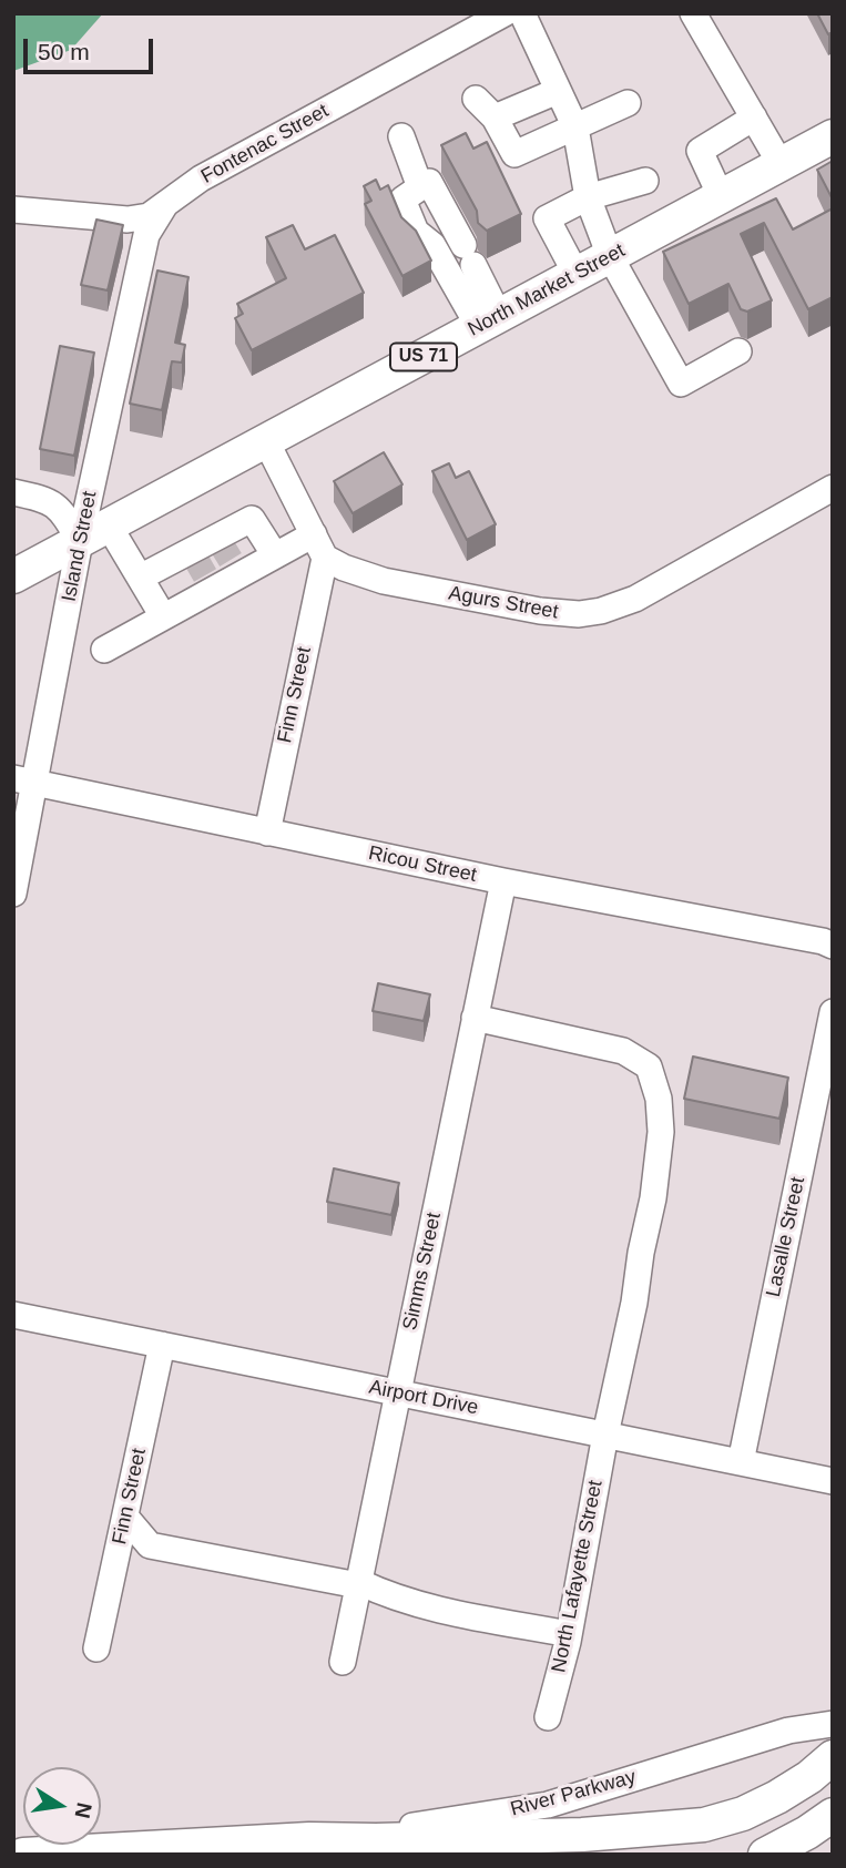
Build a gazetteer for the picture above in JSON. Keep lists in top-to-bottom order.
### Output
{
  "streets": {
    "main road": ["North Market Street", "US 71"],
    "street": [
      "Fontenac Street",
      "Island Street",
      "Agurs Street",
      "Finn Street",
      "Ricou Street",
      "Lasalle Street",
      "Simms Street",
      "Airport Drive",
      "North Lafayette Street",
      "River Parkway"
    ]
  },
  "crossings": [
    ["Fontenac Street", "Island Street"],
    ["North Market Street", "Island Street"],
    ["Island Street", "Ricou Street"],
    ["Agurs Street", "Finn Street"],
    ["Finn Street", "Ricou Street"],
    ["Finn Street", "Airport Drive"],
    ["Ricou Street", "Simms Street"],
    ["Lasalle Street", "Airport Drive"],
    ["Simms Street", "Airport Drive"],
    ["Simms Street", "North Lafayette Street"],
    ["Airport Drive", "North Lafayette Street"]
  ],
  "scale_bar": "50 m",
  "north": "right"
}
